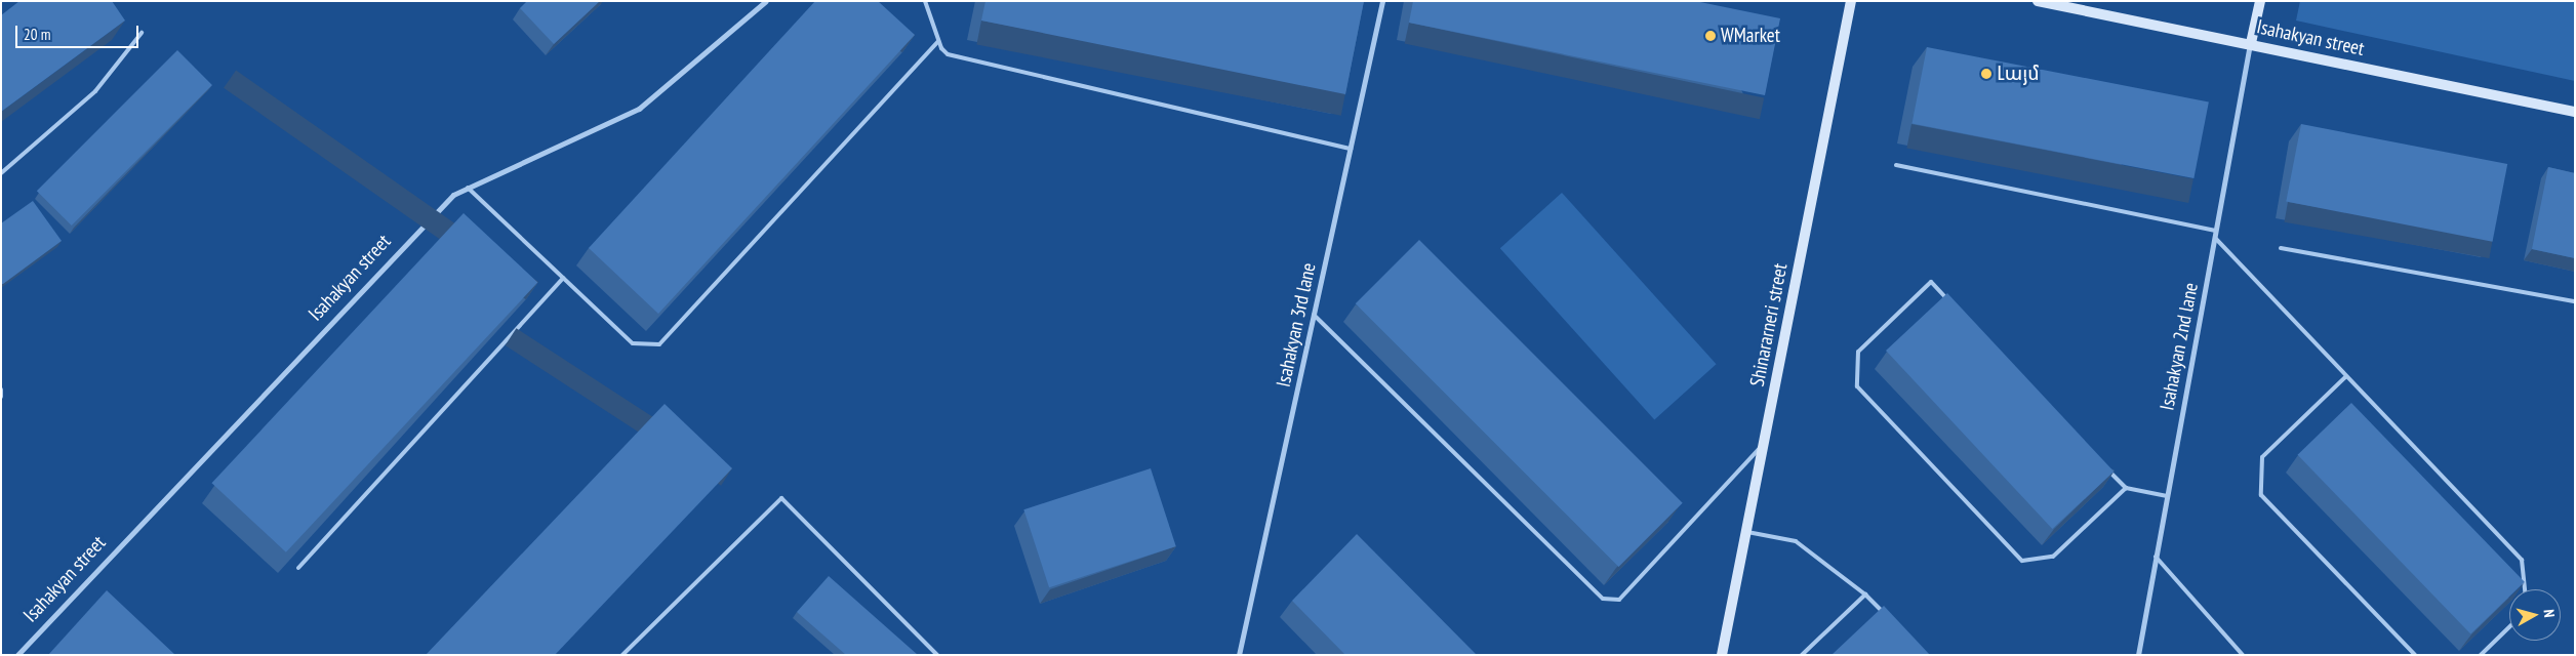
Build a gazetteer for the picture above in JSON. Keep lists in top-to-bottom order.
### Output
{
  "streets": {
    "street": [
      "Isahakyan street",
      "Isahakyan 3rd lane",
      "Shinararneri street",
      "Isahakyan 2nd lane"
    ]
  },
  "crossings": [
    ["Isahakyan street", "Isahakyan 2nd lane"]
  ],
  "places": ["WMarket", "Լայմ"],
  "scale_bar": "20 m",
  "north": "right"
}
